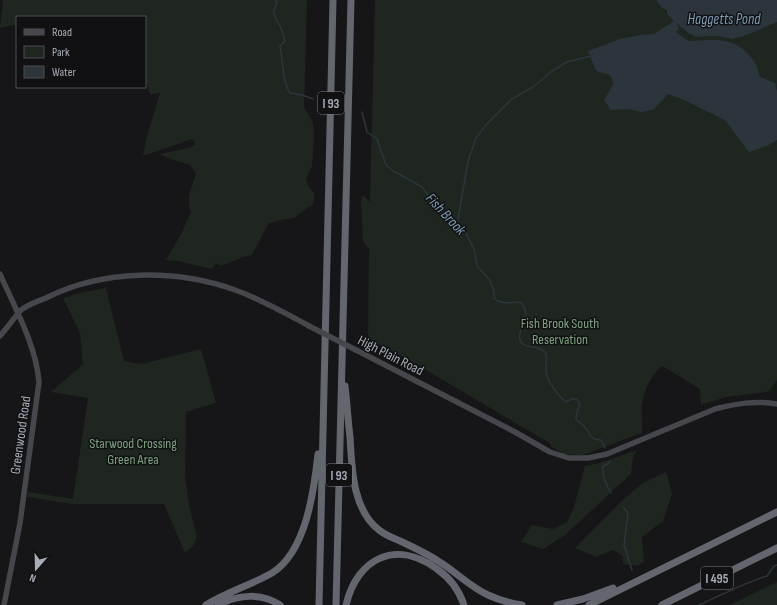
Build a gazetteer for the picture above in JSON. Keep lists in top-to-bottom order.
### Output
{
  "streets": {
    "highway": ["I 93", "I 495"],
    "street": ["High Plain Road", "Greenwood Road"]
  },
  "crossings": [
    ["High Plain Road", "Greenwood Road"]
  ],
  "water": ["Haggetts Pond", "Fish Brook"],
  "parks": ["Fish Brook South Reservation", "Starwood Crossing Green Area"],
  "legend": ["Road", "Park", "Water"],
  "north": "bottom"
}
